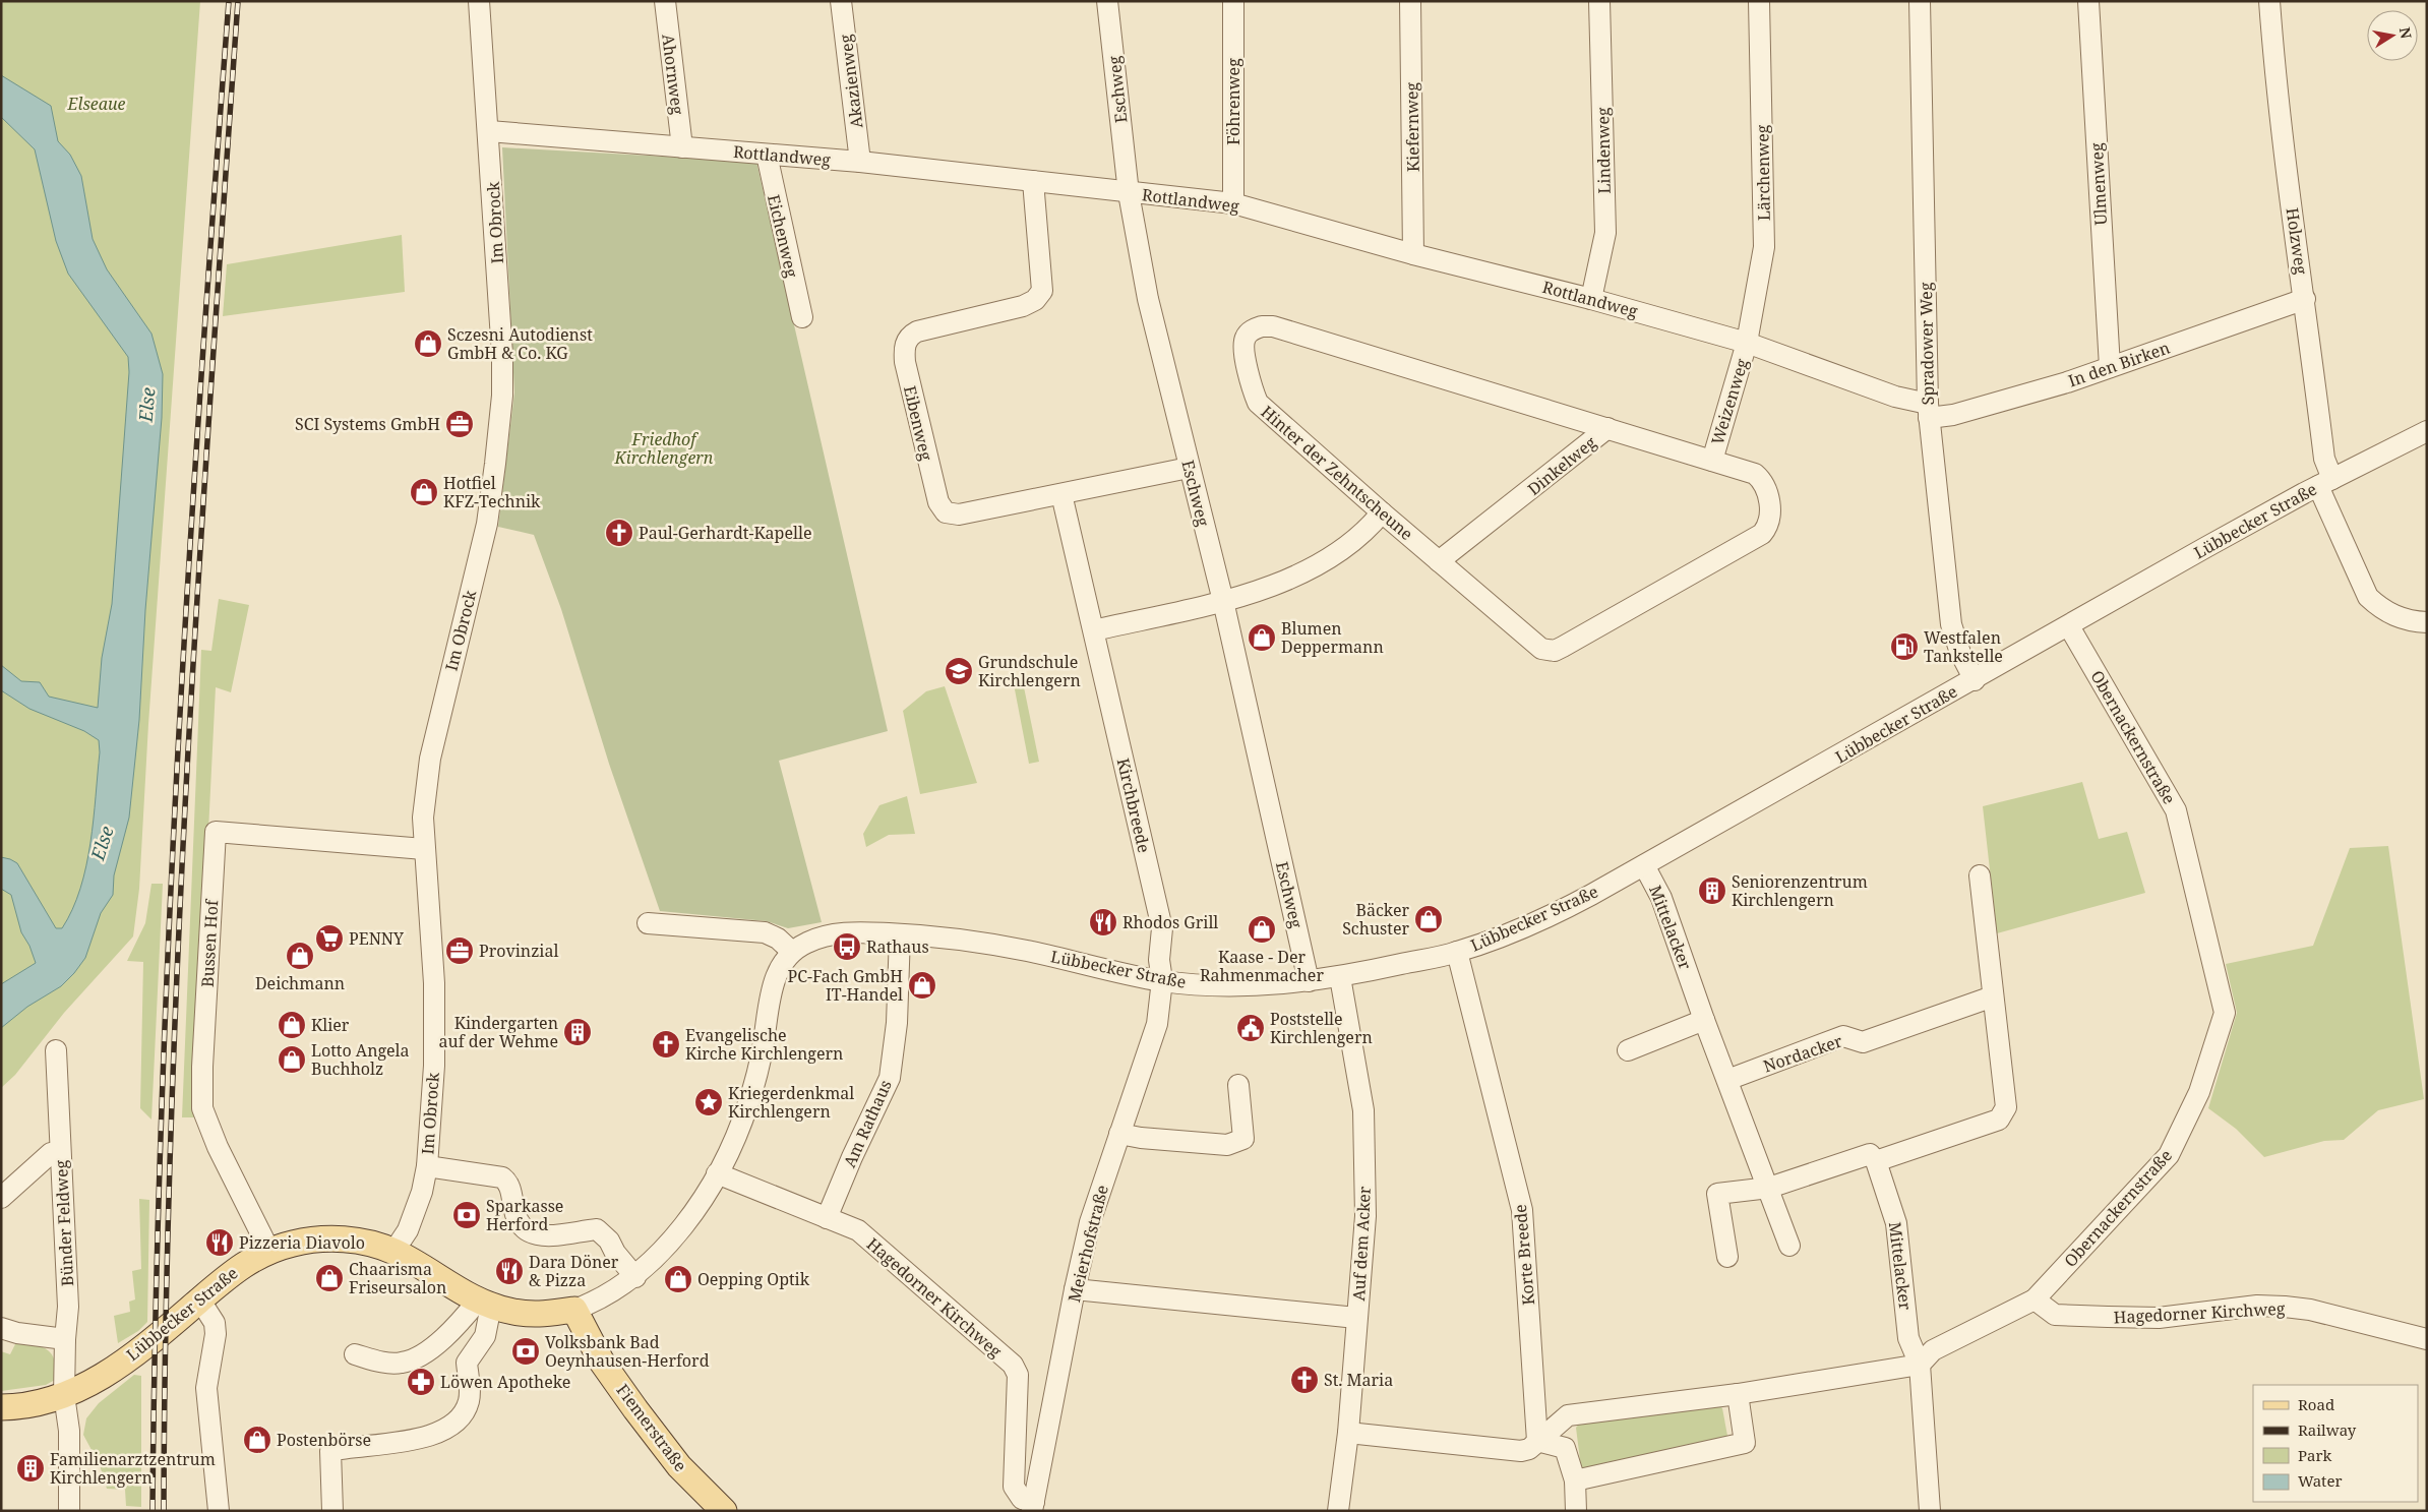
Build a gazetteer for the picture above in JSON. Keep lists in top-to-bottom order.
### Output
{
  "streets": {
    "main road": ["Lübbecker Straße", "Fiemerstraße"],
    "street": [
      "Ahornweg",
      "Akazienweg",
      "Eschweg",
      "Föhrenweg",
      "Kiefernweg",
      "Lindenweg",
      "Rottlandweg",
      "Lärchenweg",
      "Ulmenweg",
      "Im Obrock",
      "Eichenweg",
      "Holzweg",
      "Spradower Weg",
      "In den Birken",
      "Weizenweg",
      "Eibenweg",
      "Dinkelweg",
      "Hinter der Zehntscheune",
      "Obernackernstraße",
      "Kirchbreede",
      "Mittelacker",
      "Bussen Hof",
      "Nordacker",
      "Am Rathaus",
      "Bünder Feldweg",
      "Meierhofstraße",
      "Auf dem Acker",
      "Korte Breede",
      "Hagedorner Kirchweg"
    ]
  },
  "crossings": [
    ["Ahornweg", "Rottlandweg"],
    ["Akazienweg", "Rottlandweg"],
    ["Eschweg", "Rottlandweg"],
    ["Eschweg", "Eibenweg"],
    ["Eschweg", "Lübbecker Straße"],
    ["Föhrenweg", "Rottlandweg"],
    ["Kiefernweg", "Rottlandweg"],
    ["Lindenweg", "Rottlandweg"],
    ["Rottlandweg", "Lärchenweg"],
    ["Rottlandweg", "Im Obrock"],
    ["Rottlandweg", "Eichenweg"],
    ["Rottlandweg", "Spradower Weg"],
    ["Rottlandweg", "In den Birken"],
    ["Rottlandweg", "Weizenweg"],
    ["Rottlandweg", "Eibenweg"],
    ["Lärchenweg", "Weizenweg"],
    ["Ulmenweg", "In den Birken"],
    ["Im Obrock", "Lübbecker Straße"],
    ["Im Obrock", "Bussen Hof"],
    ["Holzweg", "In den Birken"],
    ["Holzweg", "Lübbecker Straße"],
    ["Spradower Weg", "In den Birken"],
    ["Spradower Weg", "Lübbecker Straße"],
    ["Weizenweg", "Hinter der Zehntscheune"],
    ["Eibenweg", "Kirchbreede"],
    ["Dinkelweg", "Hinter der Zehntscheune"],
    ["Lübbecker Straße", "Obernackernstraße"],
    ["Lübbecker Straße", "Kirchbreede"],
    ["Lübbecker Straße", "Mittelacker"],
    ["Lübbecker Straße", "Bussen Hof"],
    ["Lübbecker Straße", "Am Rathaus"],
    ["Lübbecker Straße", "Bünder Feldweg"],
    ["Lübbecker Straße", "Meierhofstraße"],
    ["Lübbecker Straße", "Auf dem Acker"],
    ["Lübbecker Straße", "Korte Breede"],
    ["Lübbecker Straße", "Hagedorner Kirchweg"],
    ["Lübbecker Straße", "Fiemerstraße"],
    ["Obernackernstraße", "Mittelacker"],
    ["Obernackernstraße", "Hagedorner Kirchweg"],
    ["Kirchbreede", "Meierhofstraße"],
    ["Mittelacker", "Nordacker"],
    ["Am Rathaus", "Hagedorner Kirchweg"],
    ["Meierhofstraße", "Hagedorner Kirchweg"]
  ],
  "water": ["Else"],
  "parks": ["Elseaue", "Friedhof Kirchlengern"],
  "places": {
    "shop": [
      "Sczesni Autodienst GmbH & Co. KG",
      "Hotfiel KFZ-Technik",
      "Blumen Deppermann",
      "Bäcker Schuster",
      "Kaase - Der Rahmenmacher",
      "Deichmann",
      "PC-Fach GmbH IT-Handel",
      "Klier",
      "Lotto Angela Buchholz",
      "Chaarisma Friseursalon",
      "Oepping Optik",
      "Postenbörse"
    ],
    "office": ["SCI Systems GmbH", "Provinzial"],
    "church": ["Paul-Gerhardt-Kapelle", "Evangelische Kirche Kirchlengern", "St. Maria"],
    "fuel station": ["Westfalen Tankstelle"],
    "school or university": ["Grundschule Kirchlengern"],
    "building": ["Seniorenzentrum Kirchlengern", "Kindergarten auf der Wehme", "Familienarztzentrum Kirchlengern"],
    "restaurant": ["Rhodos Grill", "Pizzeria Diavolo", "Dara Döner & Pizza"],
    "supermarket": ["PENNY"],
    "bus stop": ["Rathaus"],
    "public building": ["Poststelle Kirchlengern"],
    "place": ["Kriegerdenkmal Kirchlengern"],
    "bank": ["Sparkasse Herford", "Volksbank Bad Oeynhausen-Herford"],
    "pharmacy": ["Löwen Apotheke"]
  },
  "legend": [
    "Road",
    "Railway",
    "Park",
    "Water"
  ],
  "north": "right"
}
